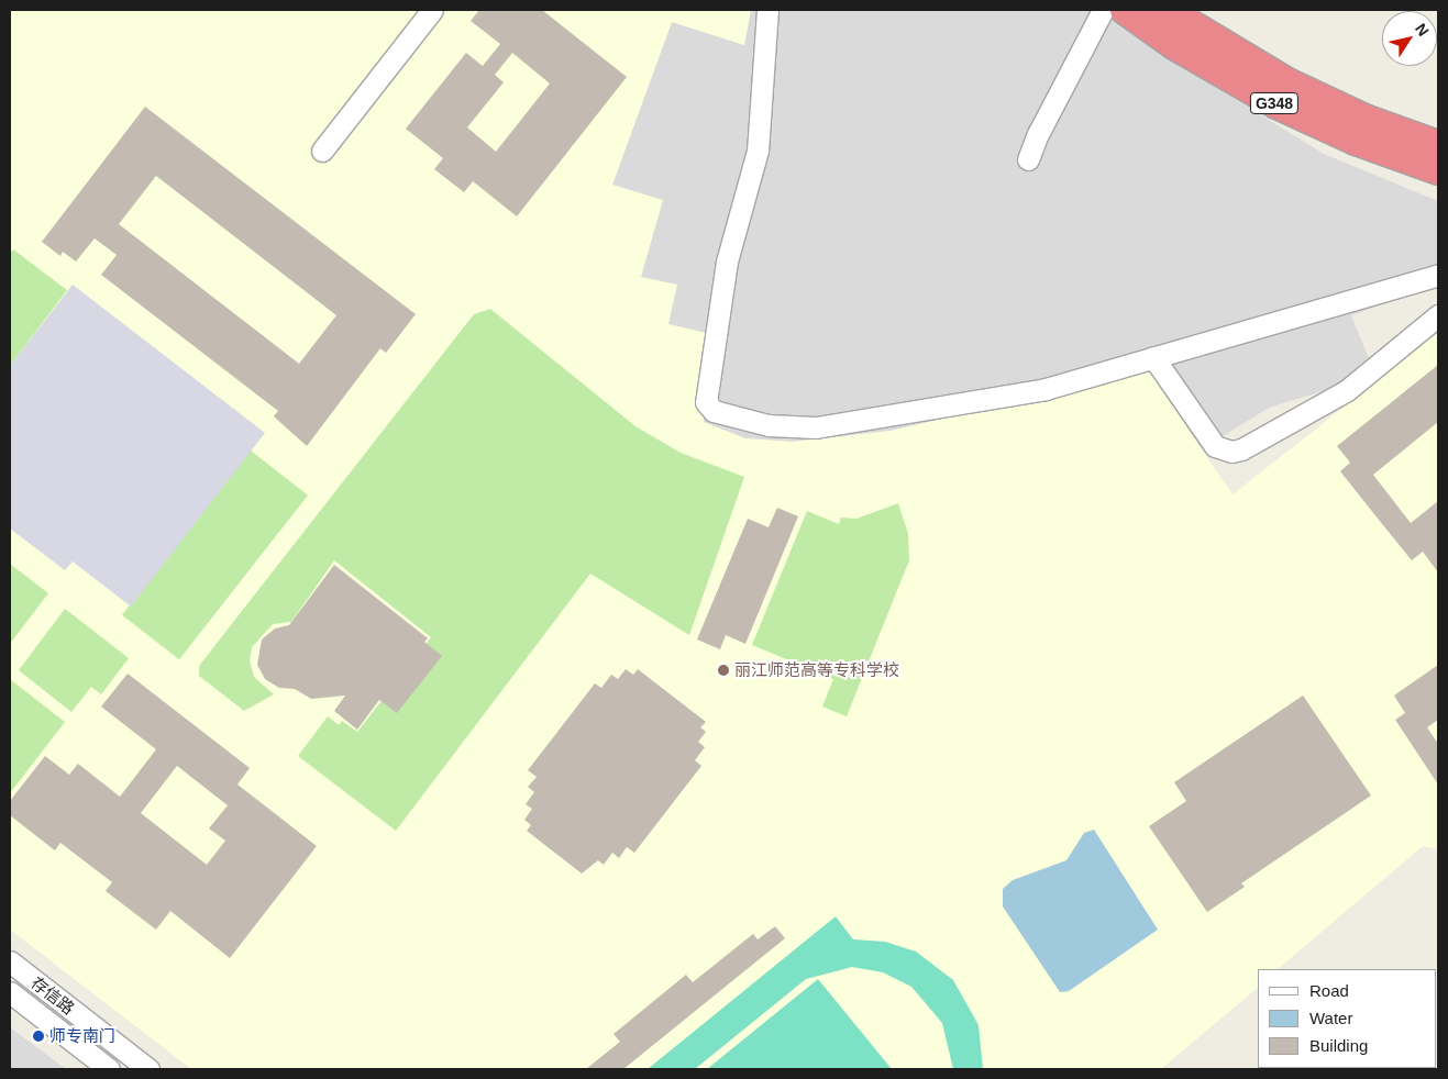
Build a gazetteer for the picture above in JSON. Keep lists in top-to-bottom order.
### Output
{
  "streets": {
    "highway": ["G348"],
    "street": ["存信路"]
  },
  "places": ["丽江师范高等专科学校", "师专南门"],
  "legend": ["Road", "Water", "Building"],
  "north": "top right"
}
